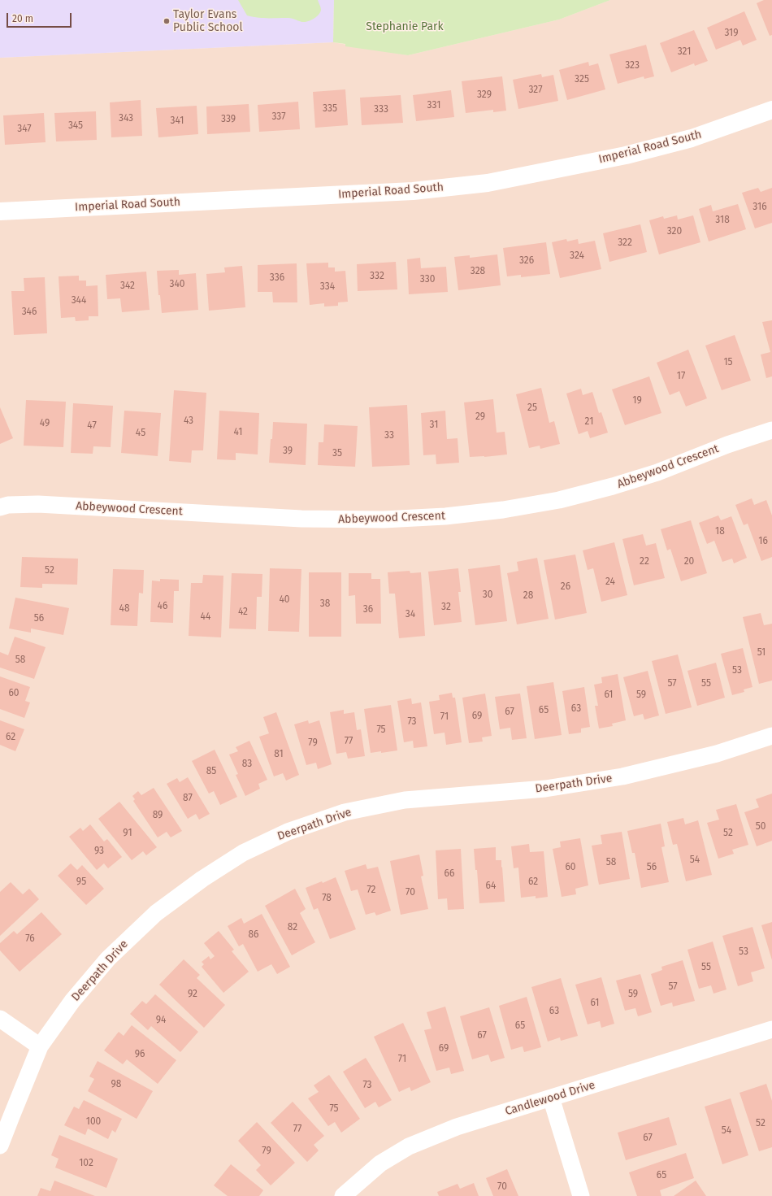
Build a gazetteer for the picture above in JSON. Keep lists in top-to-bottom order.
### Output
{
  "streets": {
    "street": [
      "Imperial Road South",
      "Abbeywood Crescent",
      "Deerpath Drive",
      "Candlewood Drive"
    ]
  },
  "parks": ["Stephanie Park"],
  "places": ["Taylor Evans Public School"],
  "house_numbers": [
    "319",
    "321",
    "323",
    "325",
    "327",
    "329",
    "331",
    "335",
    "333",
    "337",
    "343",
    "339",
    "341",
    "345",
    "347",
    "316",
    "318",
    "320",
    "322",
    "324",
    "326",
    "328",
    "332",
    "336",
    "330",
    "340",
    "342",
    "334",
    "344",
    "346",
    "15",
    "17",
    "19",
    "25",
    "29",
    "43",
    "21",
    "49",
    "31",
    "47",
    "41",
    "45",
    "33",
    "39",
    "35",
    "18",
    "16",
    "22",
    "20",
    "52",
    "24",
    "26",
    "30",
    "28",
    "40",
    "38",
    "46",
    "32",
    "48",
    "36",
    "42",
    "34",
    "44",
    "56",
    "51",
    "58",
    "53",
    "57",
    "55",
    "60",
    "61",
    "59",
    "63",
    "65",
    "67",
    "69",
    "71",
    "73",
    "75",
    "62",
    "77",
    "79",
    "81",
    "83",
    "85",
    "87",
    "89",
    "50",
    "91",
    "52",
    "93",
    "54",
    "58",
    "60",
    "56",
    "66",
    "95",
    "62",
    "64",
    "72",
    "70",
    "78",
    "82",
    "86",
    "76",
    "53",
    "55",
    "57",
    "92",
    "59",
    "61",
    "63",
    "94",
    "65",
    "67",
    "69",
    "96",
    "71",
    "98",
    "73",
    "75",
    "100",
    "52",
    "77",
    "54",
    "67",
    "79",
    "102",
    "65",
    "70"
  ],
  "scale_bar": "20 m"
}
